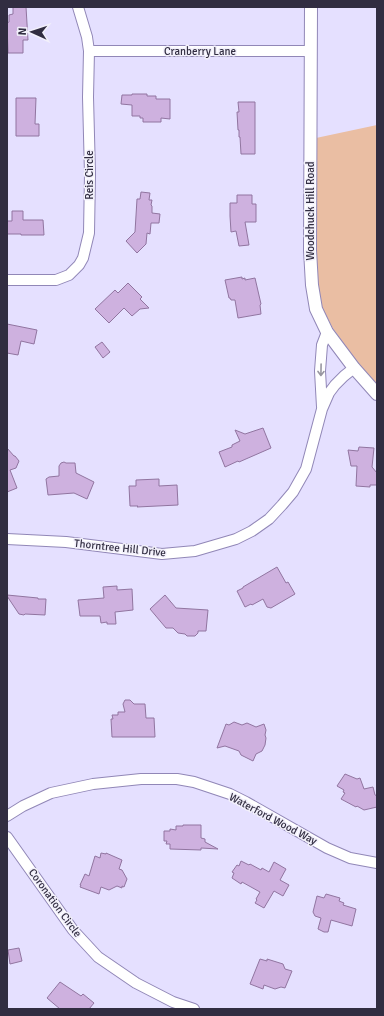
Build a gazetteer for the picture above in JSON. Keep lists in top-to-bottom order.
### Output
{
  "streets": {
    "street": [
      "Cranberry Lane",
      "Reis Circle",
      "Woodchuck Hill Road",
      "Thorntree Hill Drive",
      "Waterford Wood Way",
      "Coronation Circle"
    ]
  },
  "crossings": [
    ["Cranberry Lane", "Reis Circle"],
    ["Cranberry Lane", "Woodchuck Hill Road"],
    ["Woodchuck Hill Road", "Thorntree Hill Drive"]
  ],
  "north": "left"
}
